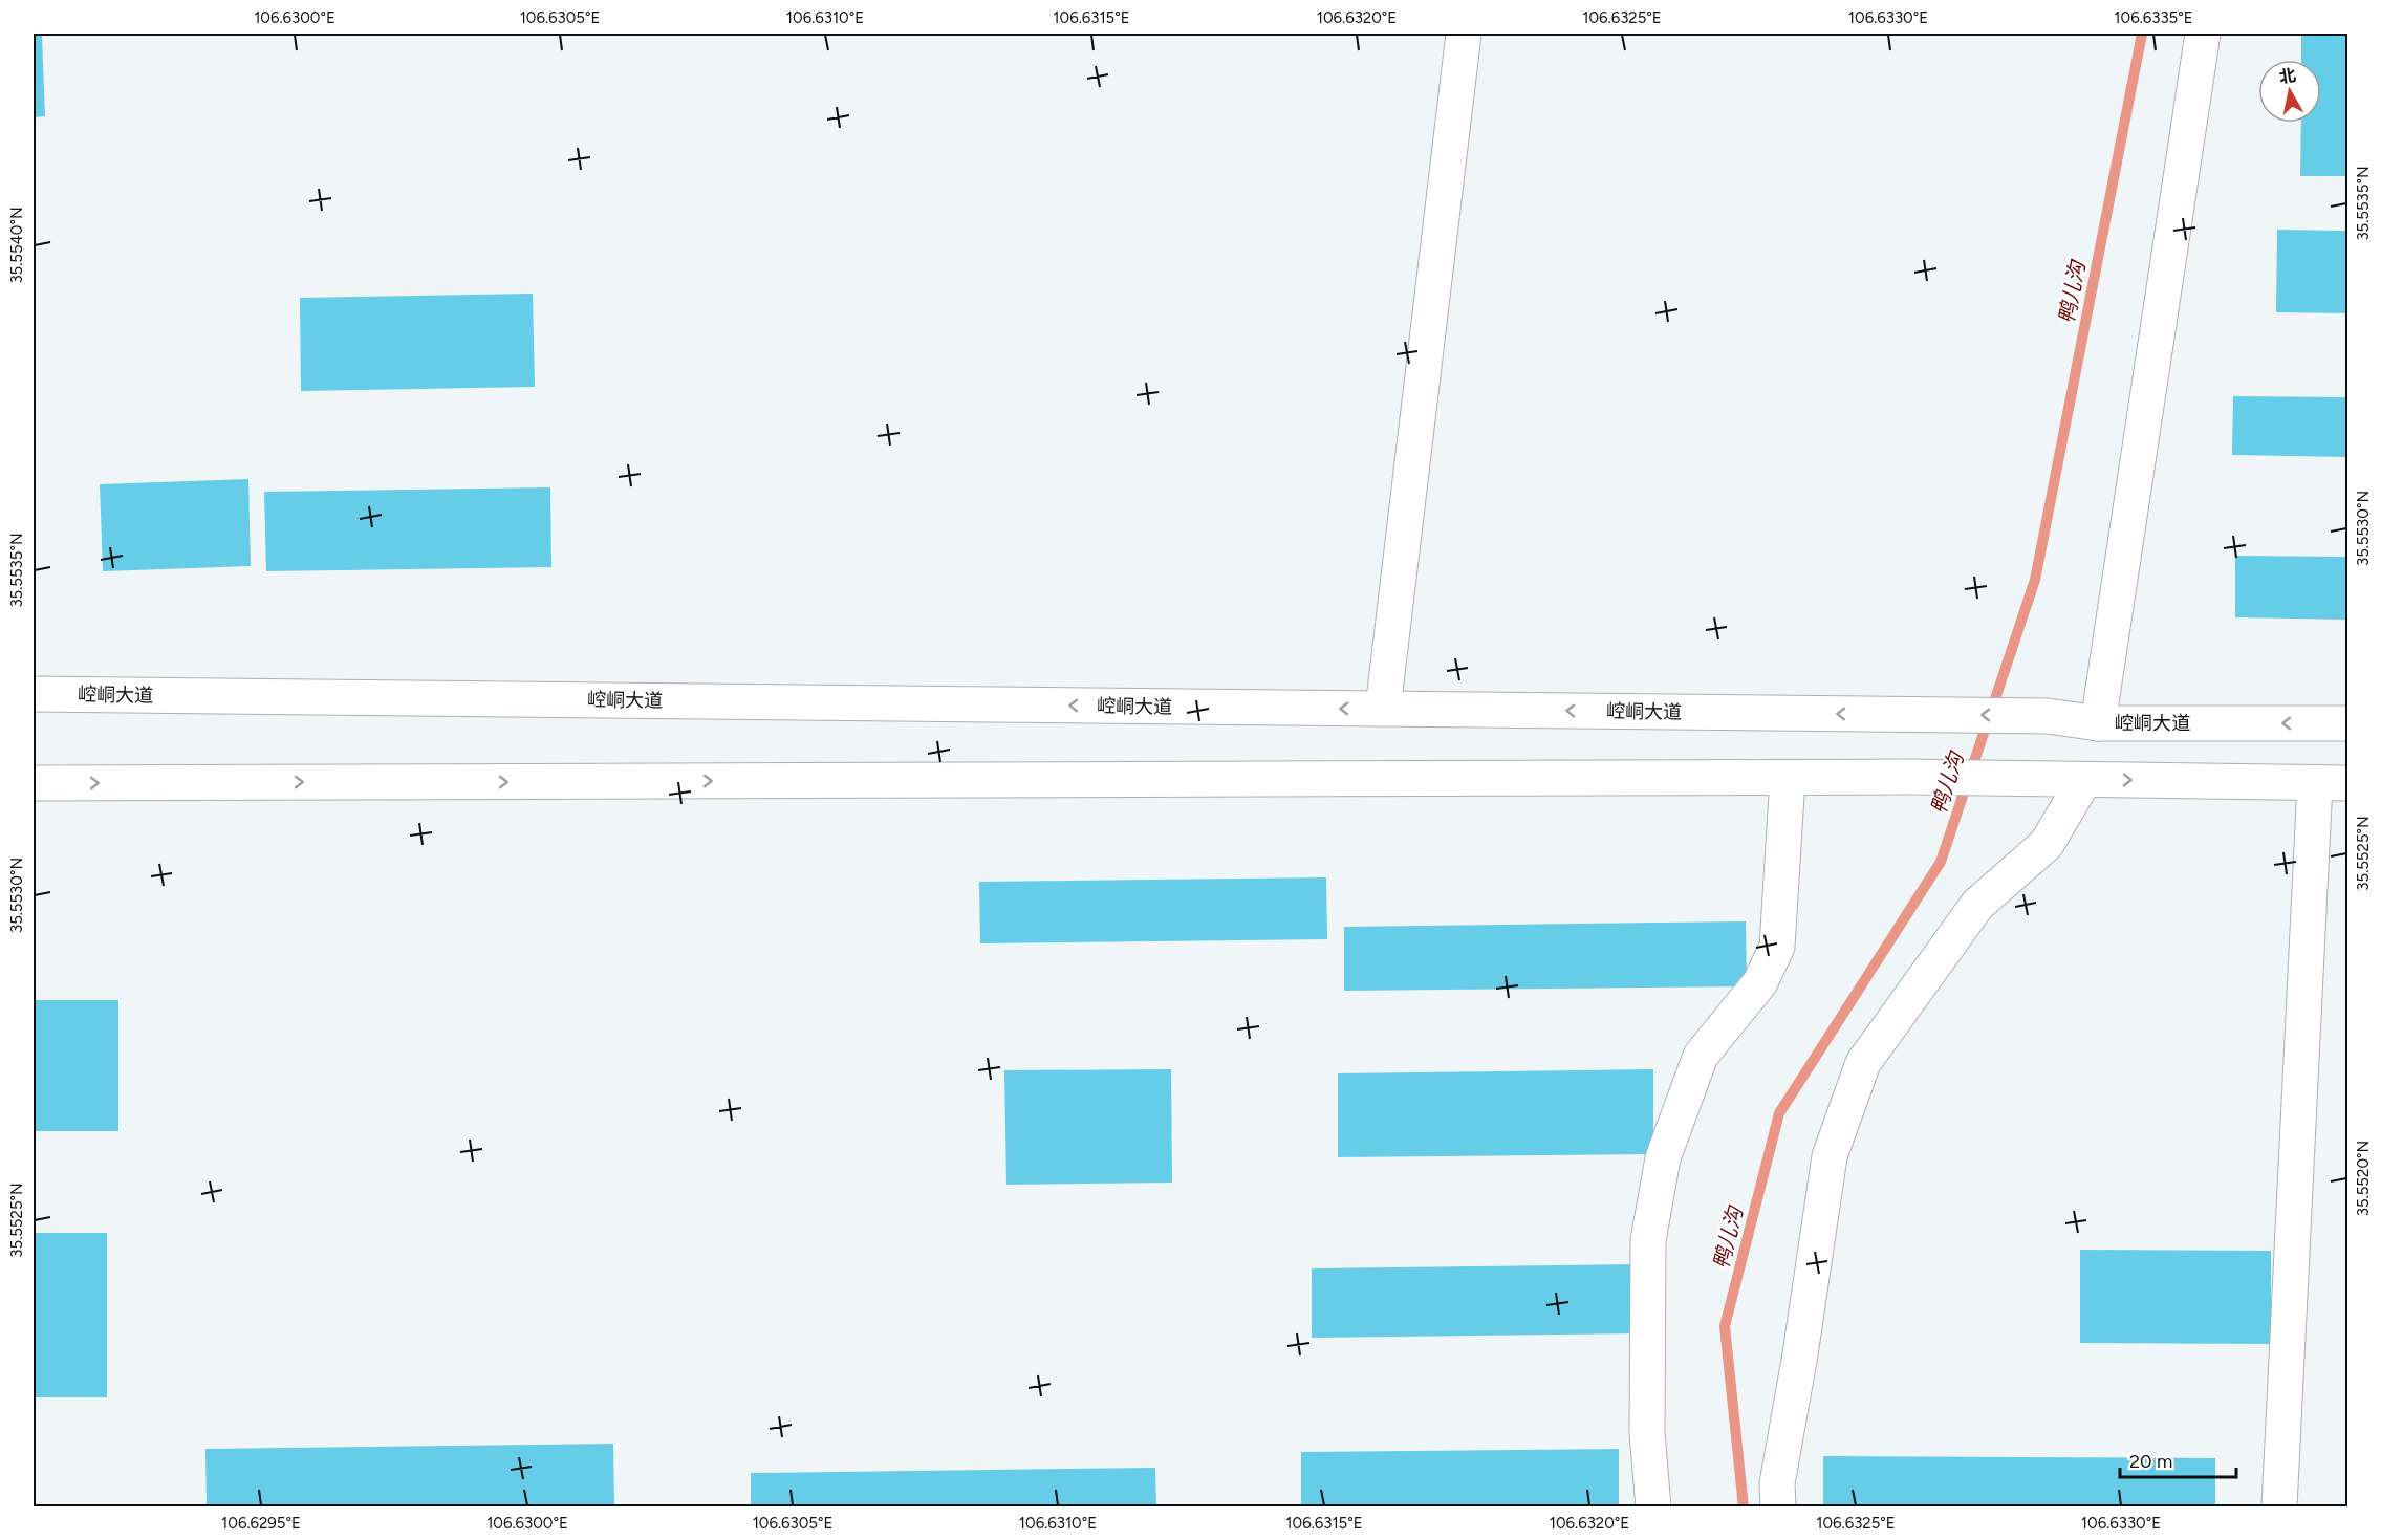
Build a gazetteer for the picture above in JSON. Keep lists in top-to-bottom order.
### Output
{
  "streets": {
    "main road": ["崆峒大道"]
  },
  "water": ["鸭儿沟"],
  "scale_bar": "20 m",
  "north": "top",
  "coordinates": [
    "106.6300°E",
    "106.6305°E",
    "106.6310°E",
    "106.6315°E",
    "106.6320°E",
    "106.6325°E",
    "106.6330°E",
    "106.6335°E",
    "35.5535°N",
    "35.5540°N",
    "35.5530°N",
    "35.5525°N",
    "35.5520°N",
    "106.6295°E"
  ]
}
